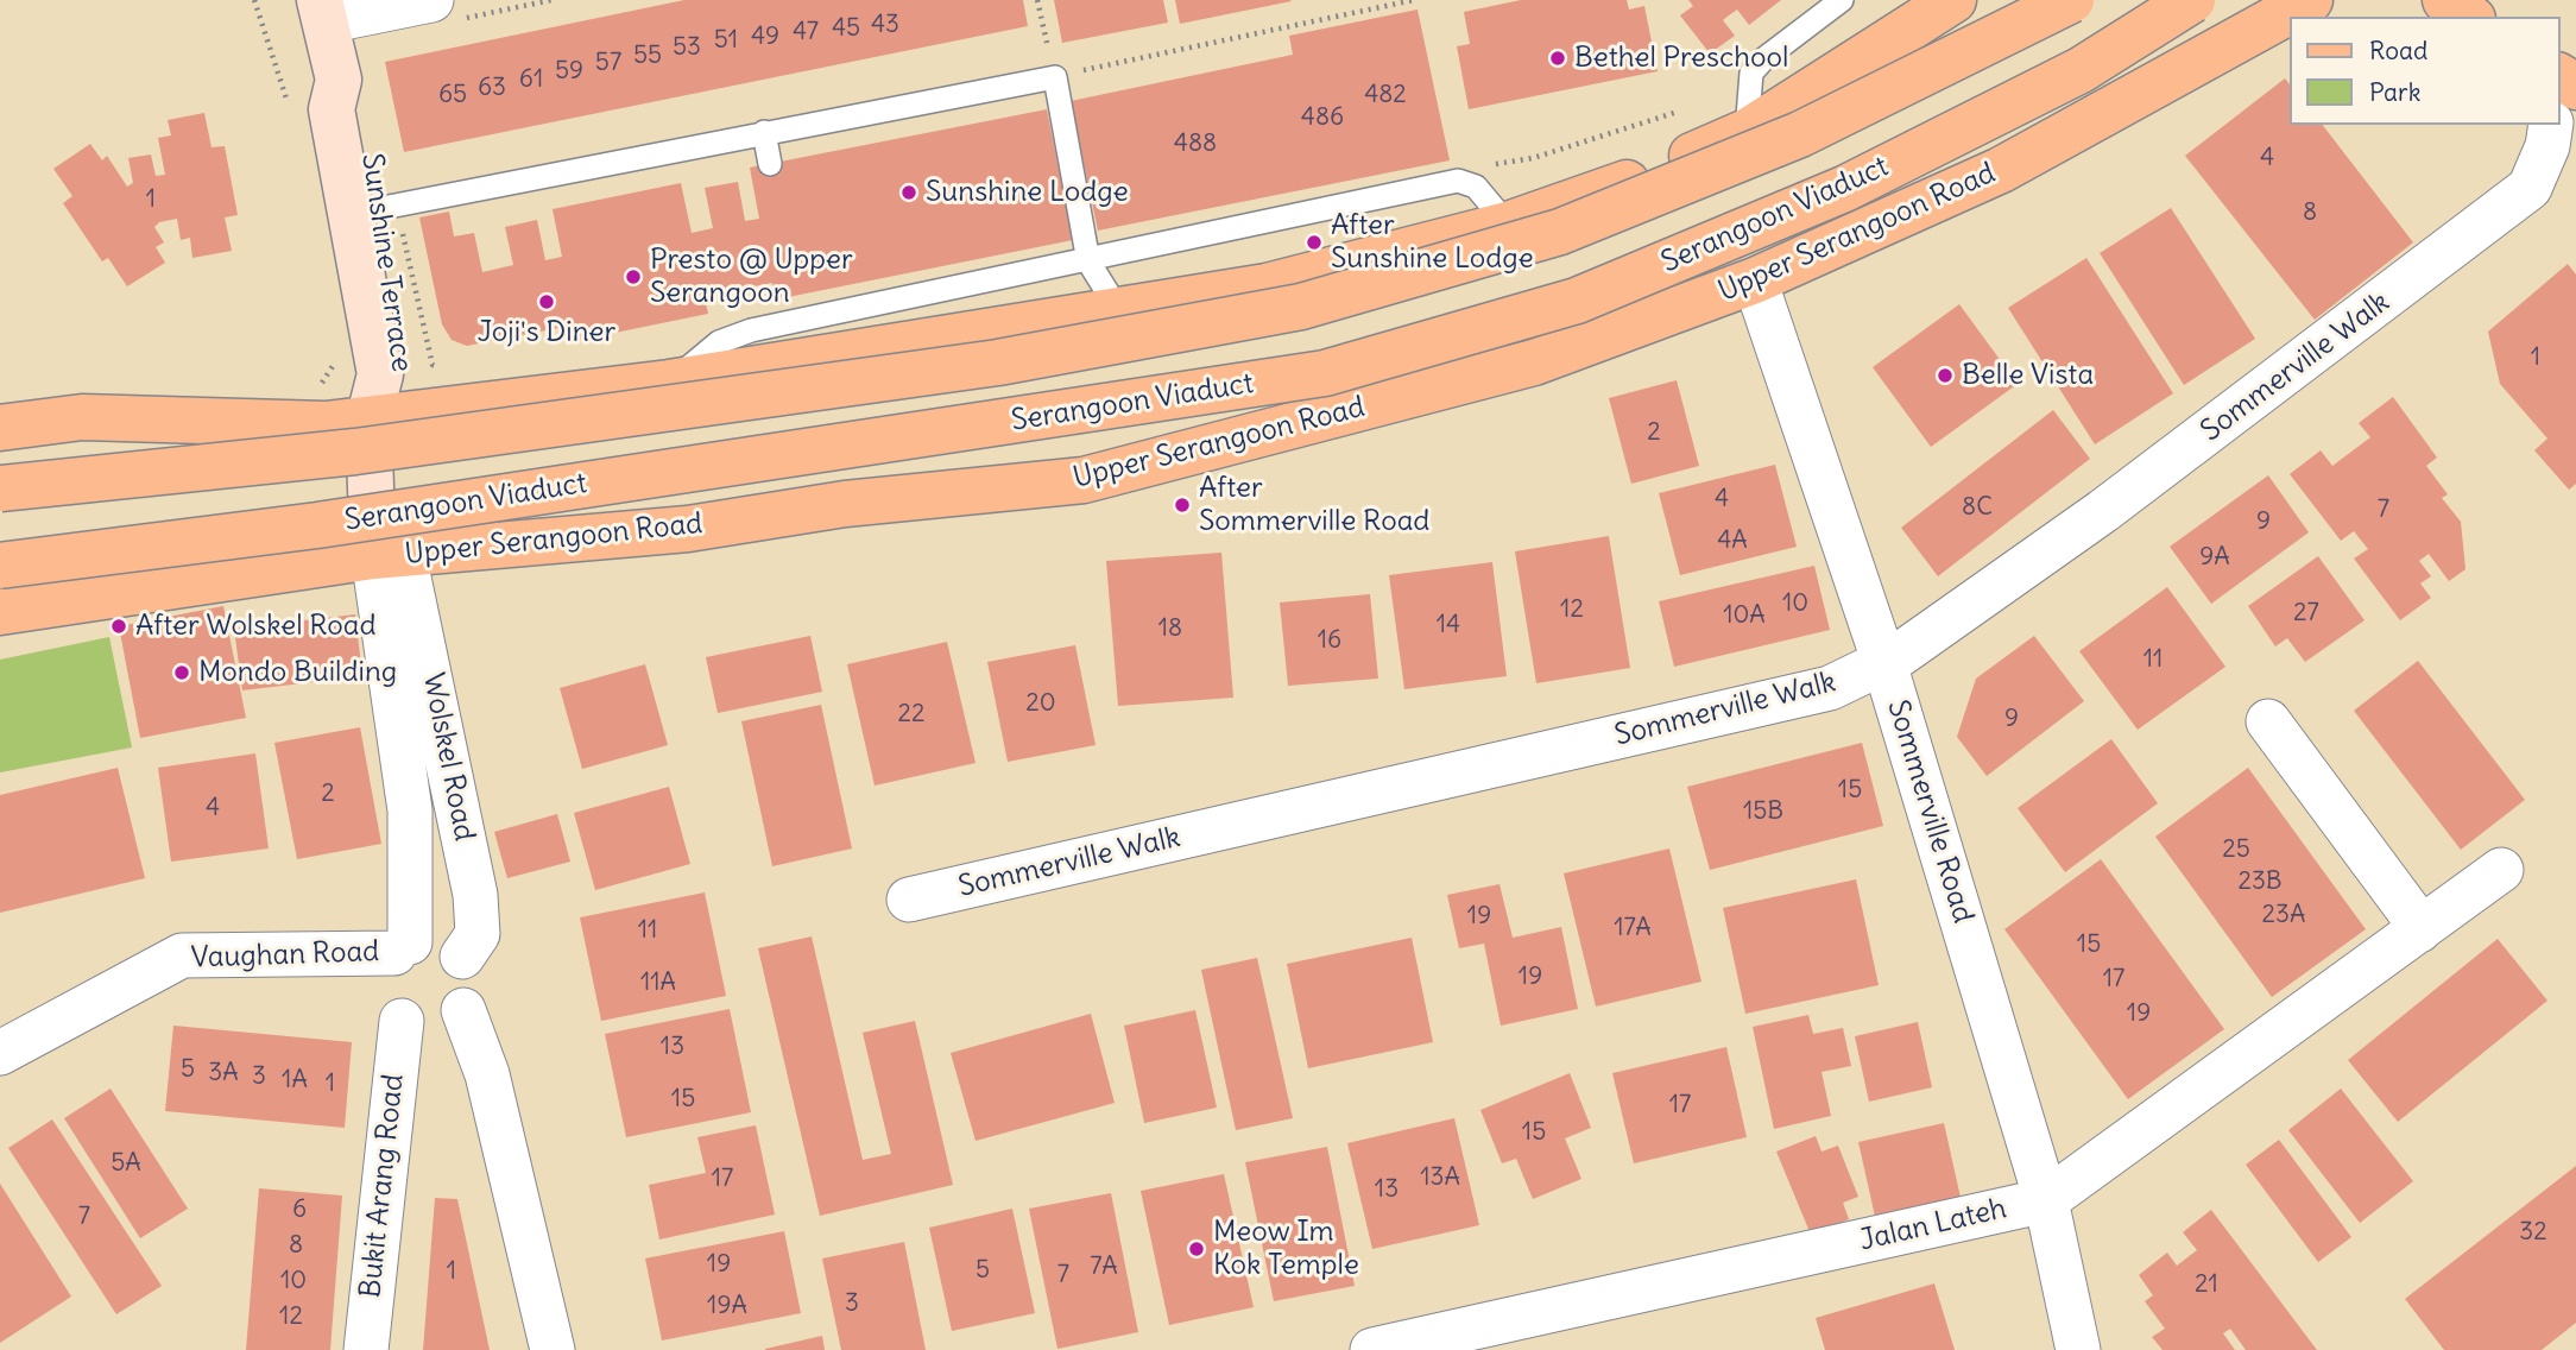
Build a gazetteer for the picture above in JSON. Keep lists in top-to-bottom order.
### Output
{
  "streets": {
    "main road": ["Serangoon Viaduct", "Upper Serangoon Road", "Sunshine Terrace"],
    "street": [
      "Sommerville Walk",
      "Wolskel Road",
      "Sommerville Road",
      "Vaughan Road",
      "Bukit Arang Road",
      "Jalan Lateh"
    ]
  },
  "crossings": [
    ["Upper Serangoon Road", "Sunshine Terrace"],
    ["Upper Serangoon Road", "Wolskel Road"],
    ["Upper Serangoon Road", "Sommerville Road"],
    ["Sunshine Terrace", "Wolskel Road"],
    ["Sommerville Walk", "Sommerville Road"],
    ["Wolskel Road", "Vaughan Road"],
    ["Wolskel Road", "Bukit Arang Road"],
    ["Sommerville Road", "Jalan Lateh"],
    ["Vaughan Road", "Bukit Arang Road"]
  ],
  "places": [
    "Bethel Preschool",
    "Sunshine Lodge",
    "After Sunshine Lodge",
    "Presto @ Upper Serangoon",
    "Joji's Diner",
    "Belle Vista",
    "After Sommerville Road",
    "After Wolskel Road",
    "Mondo Building",
    "Meow Im Kok Temple"
  ],
  "house_numbers": [
    "43",
    "45",
    "47",
    "49",
    "51",
    "53",
    "55",
    "57",
    "59",
    "61",
    "63",
    "65",
    "482",
    "486",
    "488",
    "4",
    "1",
    "8",
    "1",
    "2",
    "4",
    "8C",
    "7",
    "9",
    "4A",
    "9A",
    "10",
    "12",
    "27",
    "10A",
    "14",
    "18",
    "16",
    "11",
    "20",
    "22",
    "9",
    "15",
    "2",
    "4",
    "15B",
    "25",
    "23B",
    "23A",
    "19",
    "17A",
    "11",
    "15",
    "19",
    "17",
    "11A",
    "19",
    "13",
    "5",
    "3A",
    "3",
    "1A",
    "1",
    "15",
    "17",
    "15",
    "5A",
    "13A",
    "17",
    "13",
    "6",
    "7",
    "32",
    "8",
    "19",
    "7A",
    "5",
    "1",
    "7",
    "10",
    "21",
    "3",
    "19A",
    "12"
  ],
  "legend": ["Road", "Park"]
}
